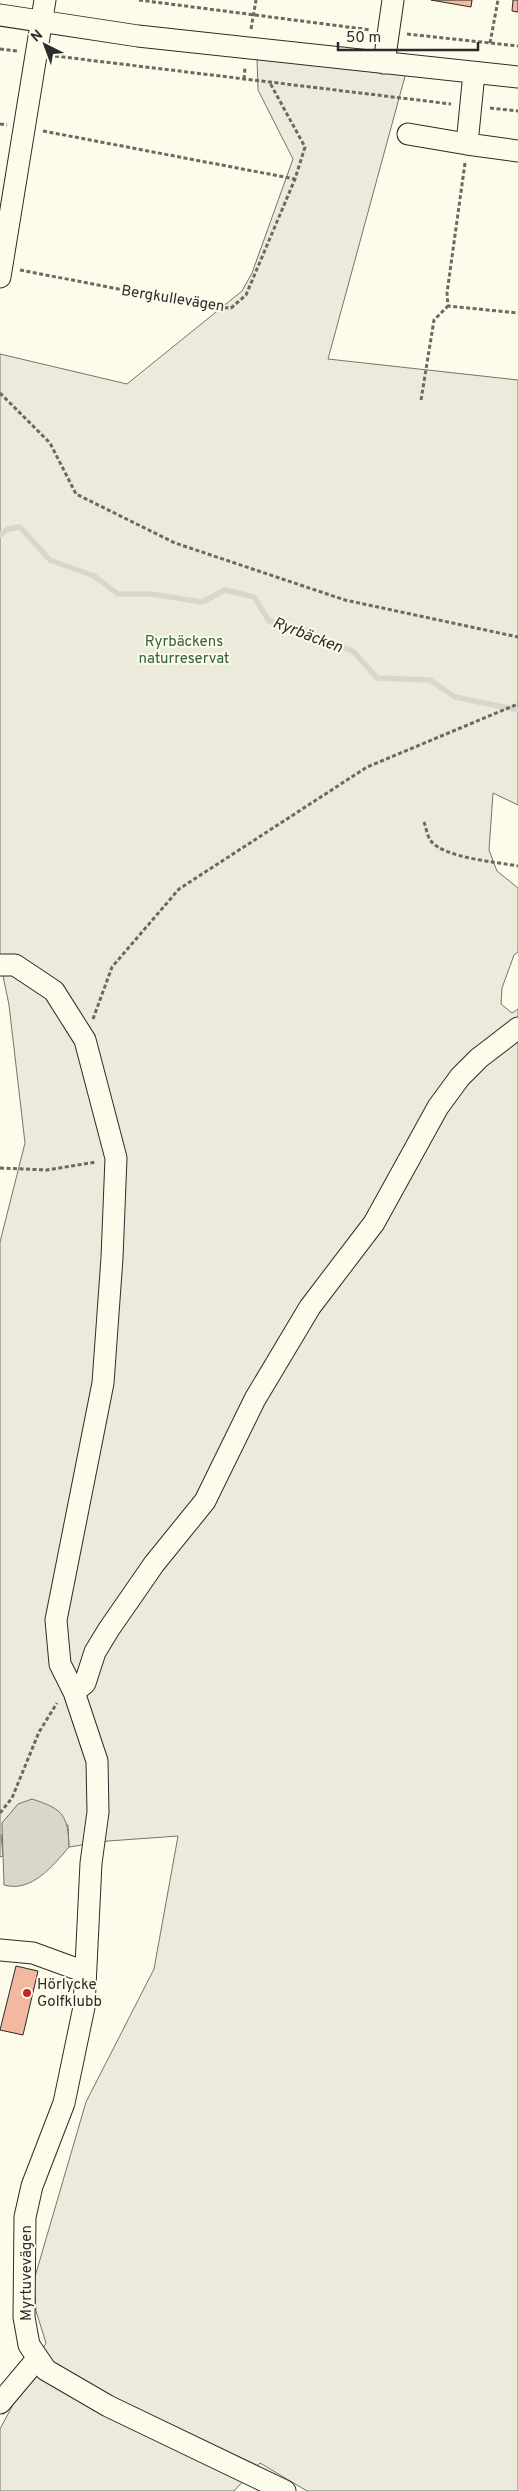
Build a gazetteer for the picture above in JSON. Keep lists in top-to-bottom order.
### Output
{
  "streets": {
    "street": ["Myrtuvevägen"],
    "path": ["Bergkullevägen"]
  },
  "water": ["Ryrbäcken"],
  "parks": ["Ryrbäckens naturreservat"],
  "places": ["Hörlycke Golfklubb"],
  "scale_bar": "50 m",
  "north": "top left"
}
